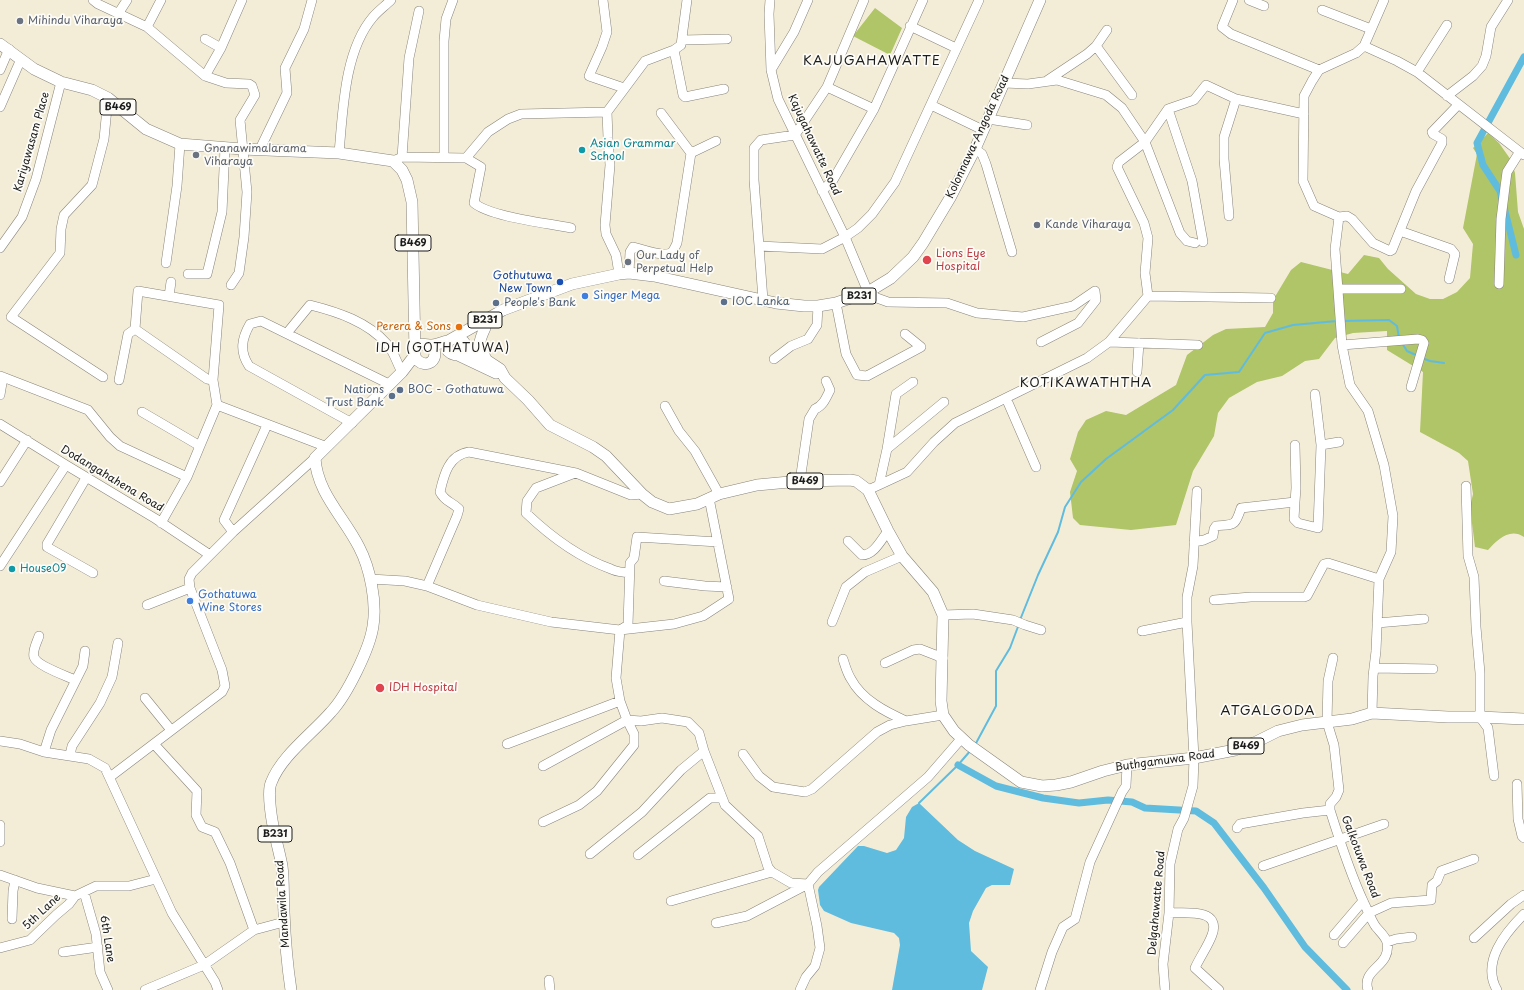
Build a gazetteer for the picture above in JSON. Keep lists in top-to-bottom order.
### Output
{
  "streets": {
    "main road": [
      "B469",
      "Kolonnawa-Angoda Road",
      "B231",
      "Buthgamuwa Road",
      "Mandawila Road"
    ],
    "street": [
      "Kariyawasam Place",
      "Kajugahawatte Road",
      "Dodangahahena Road",
      "Galkotuwa Road",
      "Delgahawatte Road",
      "5th Lane",
      "6th Lane"
    ]
  },
  "crossings": [
    ["B469", "Kolonnawa-Angoda Road"],
    ["B469", "Kariyawasam Place"],
    ["B469", "B231"],
    ["B469", "Buthgamuwa Road"],
    ["Kolonnawa-Angoda Road", "Kajugahawatte Road"],
    ["Kolonnawa-Angoda Road", "B231"],
    ["B231", "Mandawila Road"],
    ["Buthgamuwa Road", "Galkotuwa Road"],
    ["Buthgamuwa Road", "Delgahawatte Road"]
  ],
  "districts": [
    "KAJUGAHAWATTE",
    "IDH (GOTHATUWA)",
    "KOTIKAWATHTHA",
    "ATGALGODA"
  ],
  "places": [
    "Mihindu Viharaya",
    "Asian Grammar School",
    "Gnanawimalarama Viharaya",
    "Kande Viharaya",
    "Lions Eye Hospital",
    "Our Lady of Perpetual Help",
    "Gothutuwa New Town",
    "Singer Mega",
    "IOC Lanka",
    "People's Bank",
    "Perera & Sons",
    "BOC - Gothatuwa",
    "Nations Trust Bank",
    "House09",
    "Gothatuwa Wine Stores",
    "IDH Hospital"
  ]
}
